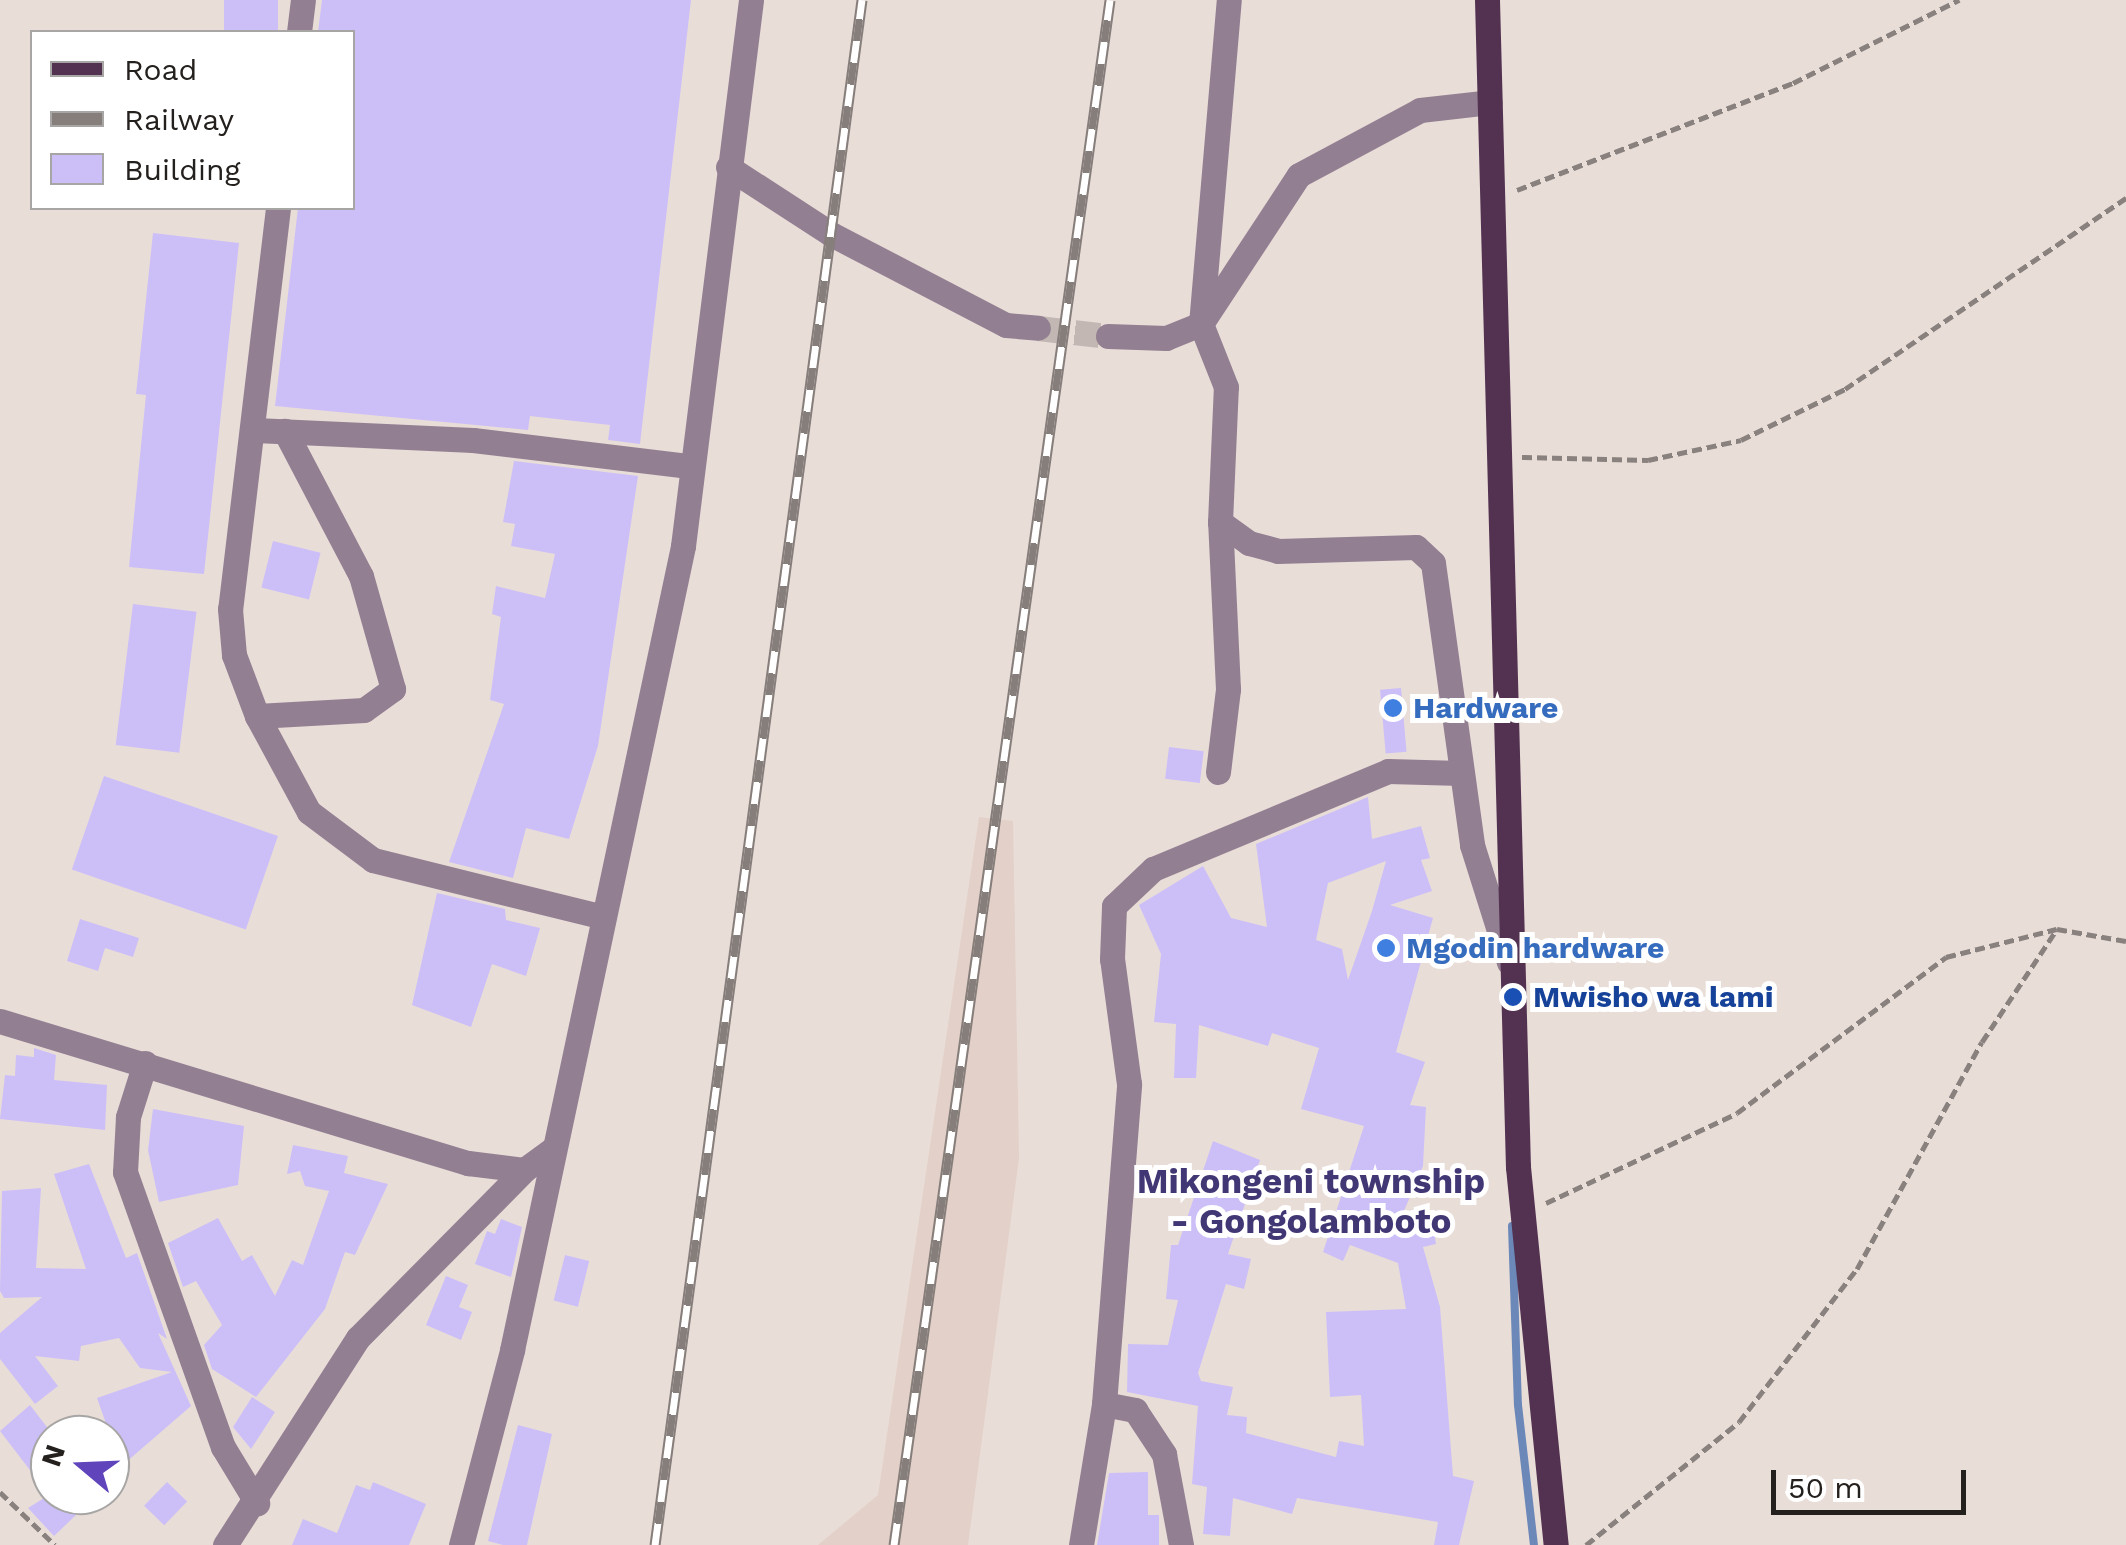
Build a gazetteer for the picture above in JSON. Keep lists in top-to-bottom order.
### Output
{
  "districts": ["Mikongeni township - Gongolamboto"],
  "places": ["Hardware", "Mgodin hardware", "Mwisho wa lami"],
  "legend": ["Road", "Railway", "Building"],
  "scale_bar": "50 m",
  "north": "left"
}
